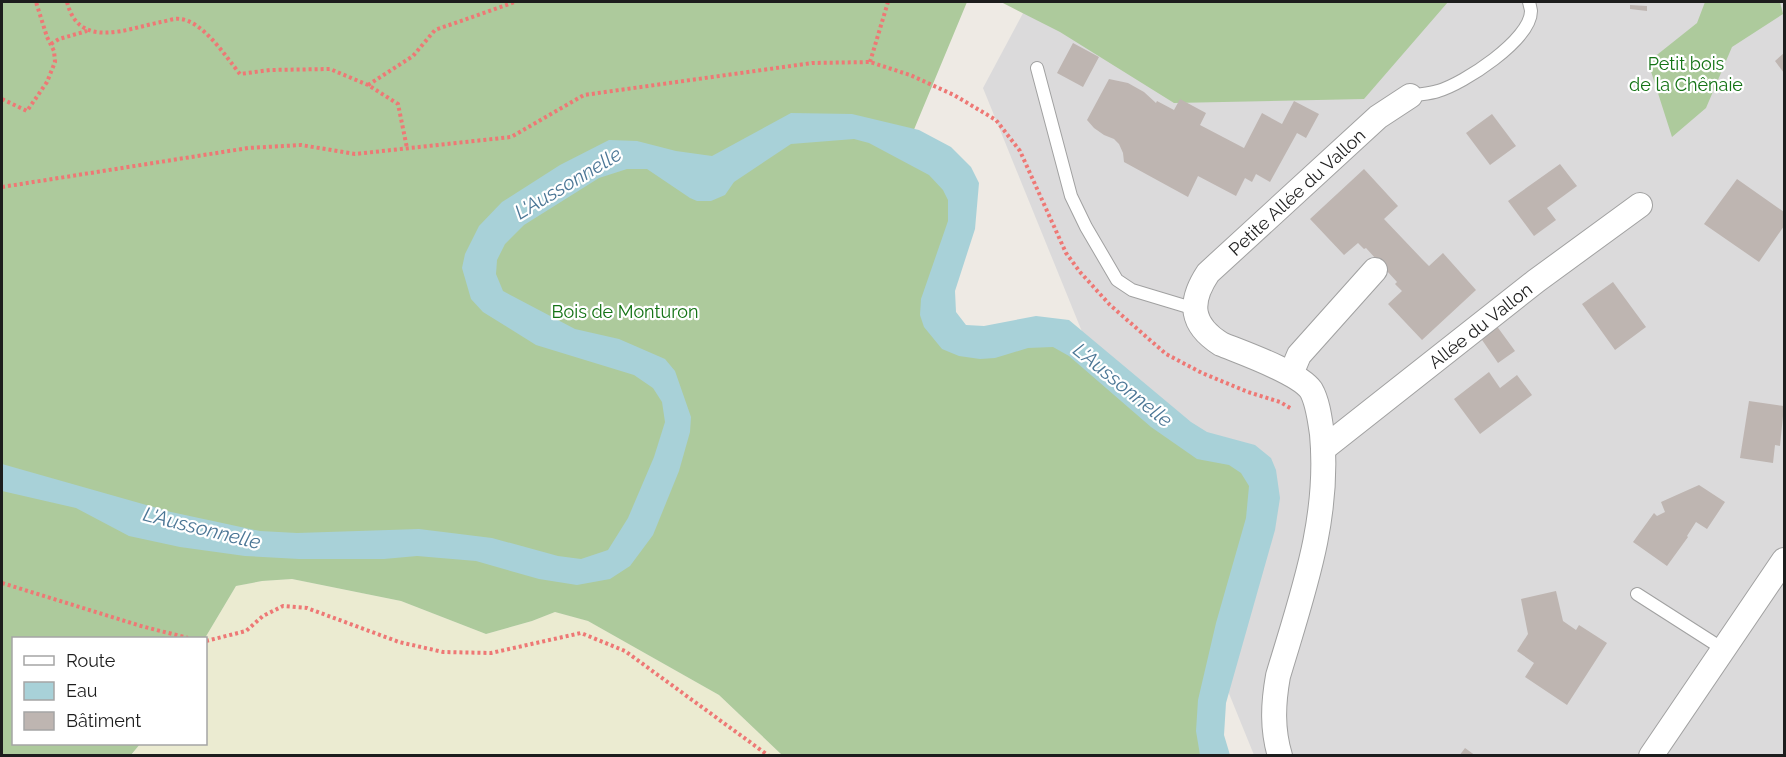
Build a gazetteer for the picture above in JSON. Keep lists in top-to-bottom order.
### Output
{
  "streets": {
    "street": ["Petite Allée du Vallon", "Allée du Vallon"]
  },
  "water": ["L'Aussonnelle"],
  "parks": ["Petit bois de la Chênaie", "Bois de Monturon"],
  "legend": ["Route", "Eau", "Bâtiment"]
}
